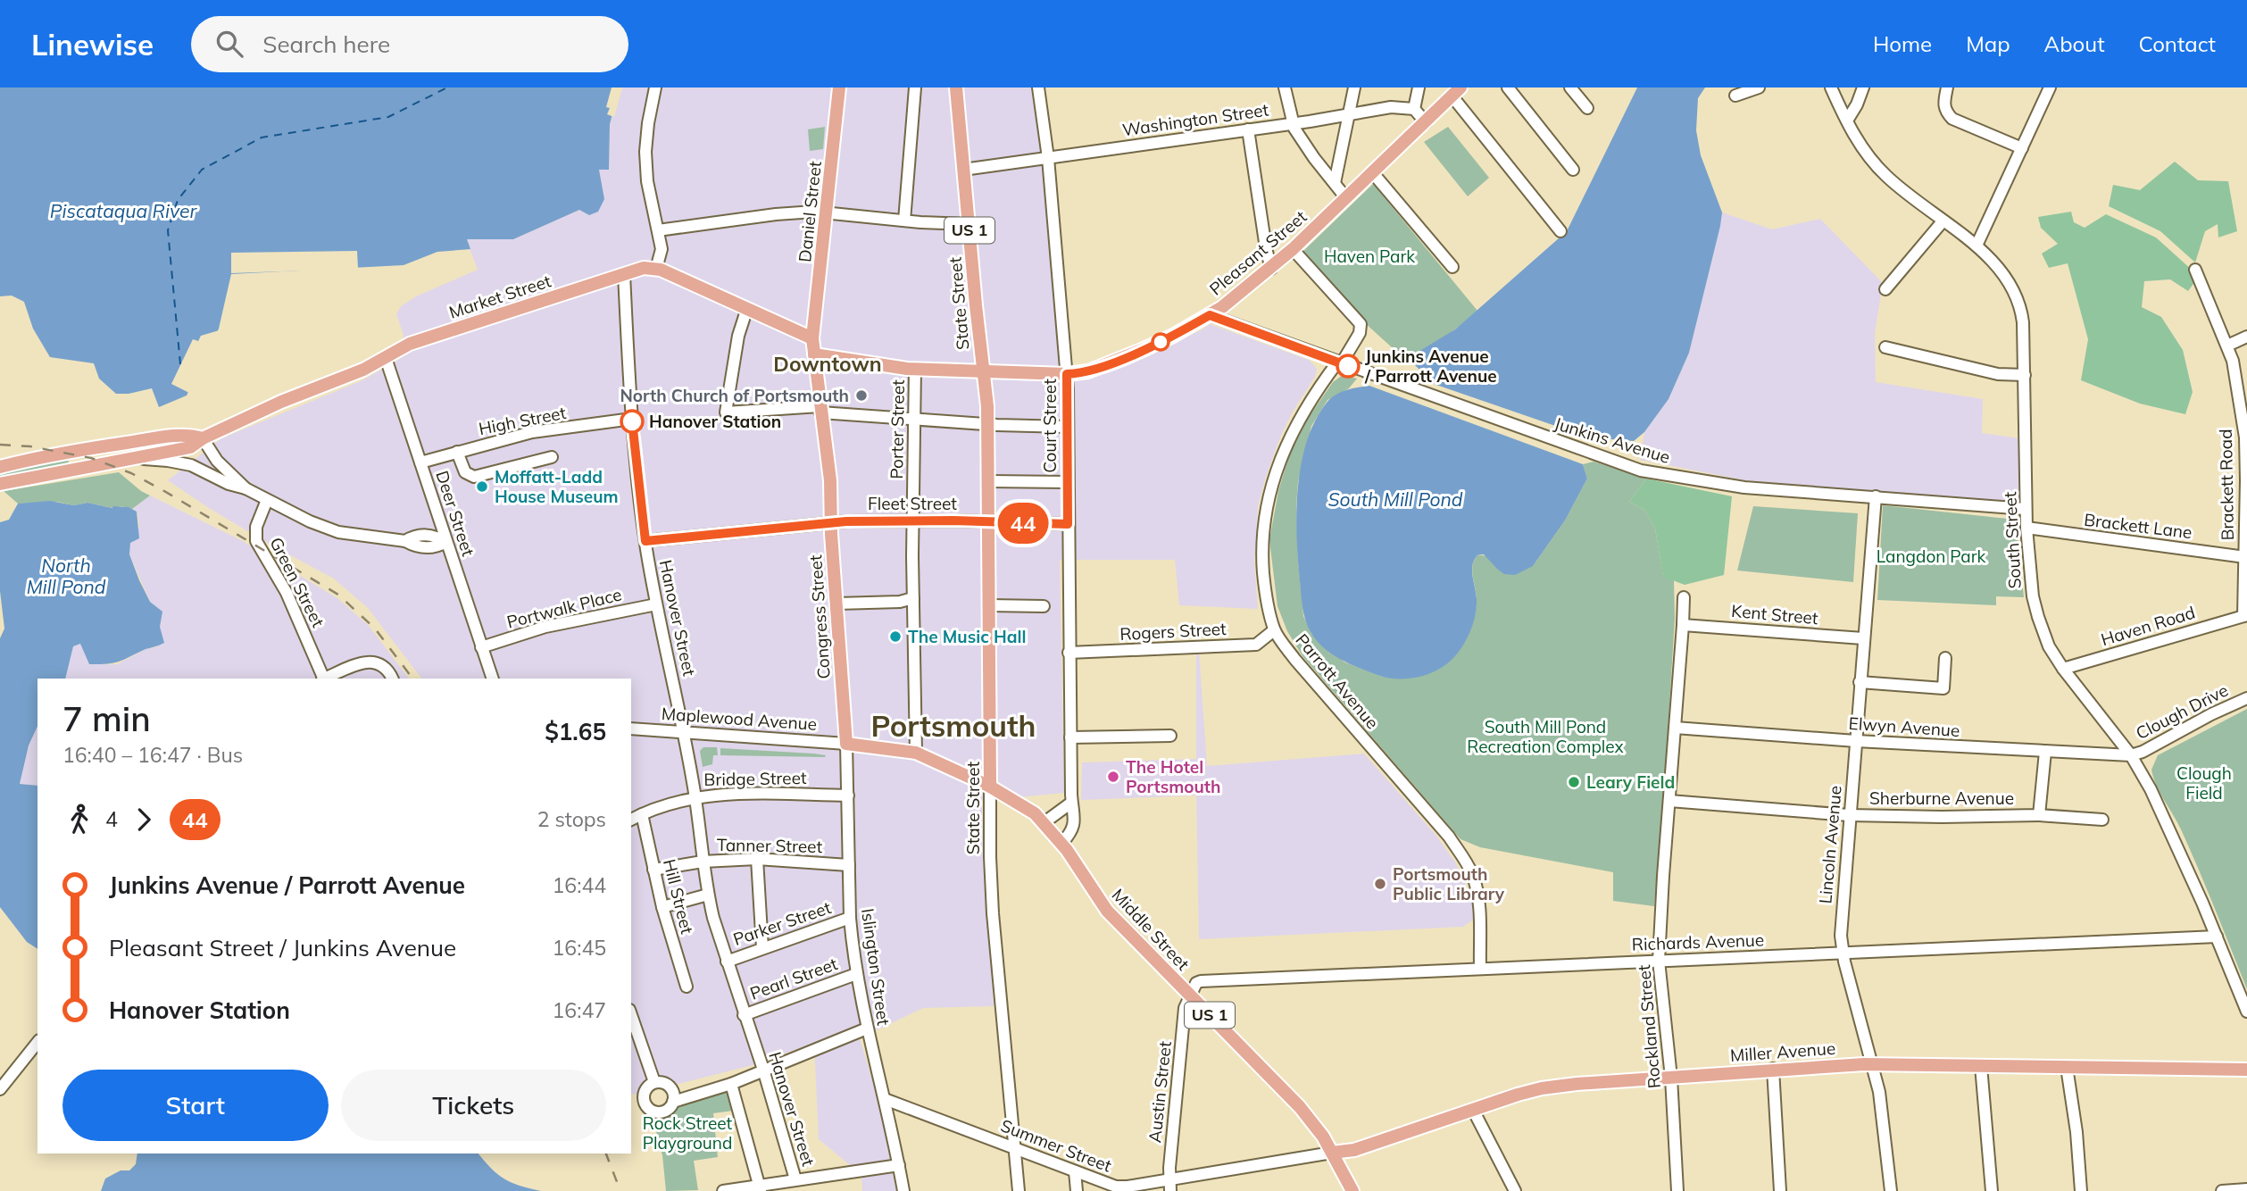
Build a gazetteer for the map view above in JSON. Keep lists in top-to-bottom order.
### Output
{
  "streets": {
    "main road": [
      "Daniel Street",
      "US 1",
      "Pleasant Street",
      "Market Street",
      "State Street",
      "Congress Street",
      "Middle Street",
      "Miller Avenue"
    ],
    "street": [
      "Washington Street",
      "High Street",
      "Court Street",
      "Porter Street",
      "Junkins Avenue",
      "Brackett Road",
      "Fleet Street",
      "Deer Street",
      "Brackett Lane",
      "South Street",
      "Green Street",
      "Portwalk Place",
      "Kent Street",
      "Hanover Street",
      "Haven Road",
      "Rogers Street",
      "Parrott Avenue",
      "Clough Drive",
      "Maplewood Avenue",
      "Elwyn Avenue",
      "Bridge Street",
      "Sherburne Avenue",
      "Lincoln Avenue",
      "Tanner Street",
      "Hill Street",
      "Parker Street",
      "Richards Avenue",
      "Islington Street",
      "Pearl Street",
      "Rockland Street",
      "Austin Street",
      "Summer Street"
    ]
  },
  "crossings": [
    ["Washington Street", "State Street"],
    ["Washington Street", "Court Street"],
    ["Daniel Street", "Congress Street"],
    ["Pleasant Street", "State Street"],
    ["Pleasant Street", "Court Street"],
    ["Pleasant Street", "Porter Street"],
    ["Pleasant Street", "Junkins Avenue"],
    ["Pleasant Street", "Congress Street"],
    ["Pleasant Street", "Parrott Avenue"],
    ["Market Street", "Deer Street"],
    ["Market Street", "Hanover Street"],
    ["State Street", "Fleet Street"],
    ["State Street", "Middle Street"],
    ["State Street", "Summer Street"],
    ["High Street", "Deer Street"],
    ["High Street", "Hanover Street"],
    ["Court Street", "Fleet Street"],
    ["Court Street", "Rogers Street"],
    ["Court Street", "Middle Street"],
    ["Porter Street", "Fleet Street"],
    ["Porter Street", "Middle Street"],
    ["Junkins Avenue", "South Street"],
    ["Junkins Avenue", "Parrott Avenue"],
    ["Junkins Avenue", "Lincoln Avenue"],
    ["Brackett Road", "Brackett Lane"],
    ["Brackett Road", "Haven Road"],
    ["Fleet Street", "Congress Street"],
    ["Fleet Street", "Hanover Street"],
    ["Deer Street", "Portwalk Place"],
    ["Brackett Lane", "South Street"],
    ["Brackett Lane", "Haven Road"],
    ["South Street", "Haven Road"],
    ["South Street", "Clough Drive"],
    ["South Street", "Elwyn Avenue"],
    ["South Street", "Richards Avenue"],
    ["Portwalk Place", "Hanover Street"],
    ["Kent Street", "Lincoln Avenue"],
    ["Kent Street", "Rockland Street"],
    ["Congress Street", "Maplewood Avenue"],
    ["Congress Street", "Middle Street"],
    ["Congress Street", "Islington Street"],
    ["Hanover Street", "Maplewood Avenue"],
    ["Hanover Street", "Bridge Street"],
    ["Hanover Street", "Tanner Street"],
    ["Hanover Street", "Parker Street"],
    ["Hanover Street", "Pearl Street"],
    ["Rogers Street", "Parrott Avenue"],
    ["Parrott Avenue", "Richards Avenue"],
    ["Clough Drive", "Elwyn Avenue"],
    ["Maplewood Avenue", "Middle Street"],
    ["Maplewood Avenue", "Islington Street"],
    ["Elwyn Avenue", "Sherburne Avenue"],
    ["Elwyn Avenue", "Lincoln Avenue"],
    ["Elwyn Avenue", "Rockland Street"],
    ["Bridge Street", "Hill Street"],
    ["Bridge Street", "Islington Street"],
    ["Sherburne Avenue", "Lincoln Avenue"],
    ["Sherburne Avenue", "Rockland Street"],
    ["Lincoln Avenue", "Richards Avenue"],
    ["Lincoln Avenue", "Miller Avenue"],
    ["Tanner Street", "Hill Street"],
    ["Tanner Street", "Islington Street"],
    ["Parker Street", "Islington Street"],
    ["Middle Street", "Richards Avenue"],
    ["Middle Street", "Islington Street"],
    ["Middle Street", "Miller Avenue"],
    ["Middle Street", "Austin Street"],
    ["Middle Street", "Summer Street"],
    ["Richards Avenue", "Rockland Street"],
    ["Richards Avenue", "Austin Street"],
    ["Islington Street", "Pearl Street"],
    ["Islington Street", "Summer Street"],
    ["Rockland Street", "Miller Avenue"],
    ["Miller Avenue", "Summer Street"],
    ["Austin Street", "Summer Street"]
  ],
  "districts": ["Downtown", "Portsmouth"],
  "water": ["Piscataqua River", "South Mill Pond", "North Mill Pond"],
  "parks": [
    "Haven Park",
    "Langdon Park",
    "South Mill Pond Recreation Complex",
    "Clough Field",
    "Rock Street Playground"
  ],
  "places": [
    "Junkins Avenue / Parrott Avenue",
    "North Church of Portsmouth",
    "Hanover Station",
    "Moffatt-Ladd House Museum",
    "The Music Hall",
    "The Hotel Portsmouth",
    "Leary Field",
    "Portsmouth Public Library"
  ],
  "lines": ["bus line 44"],
  "page": {
    "header": "Linewise",
    "search": "Search here",
    "nav": [
      "Home",
      "Map",
      "About",
      "Contact"
    ],
    "on_map": "44",
    "heading": ["7 min", "16:40 – 16:47 · Bus", "$1.65"],
    "legs": ["4", "44", "2 stops"],
    "list": [
      {
        "name": "Junkins Avenue / Parrott Avenue",
        "value": "16:44"
      },
      {
        "name": "Pleasant Street / Junkins Avenue",
        "value": "16:45"
      },
      {
        "name": "Hanover Station",
        "value": "16:47"
      }
    ],
    "buttons": ["Start", "Tickets"]
  }
}
